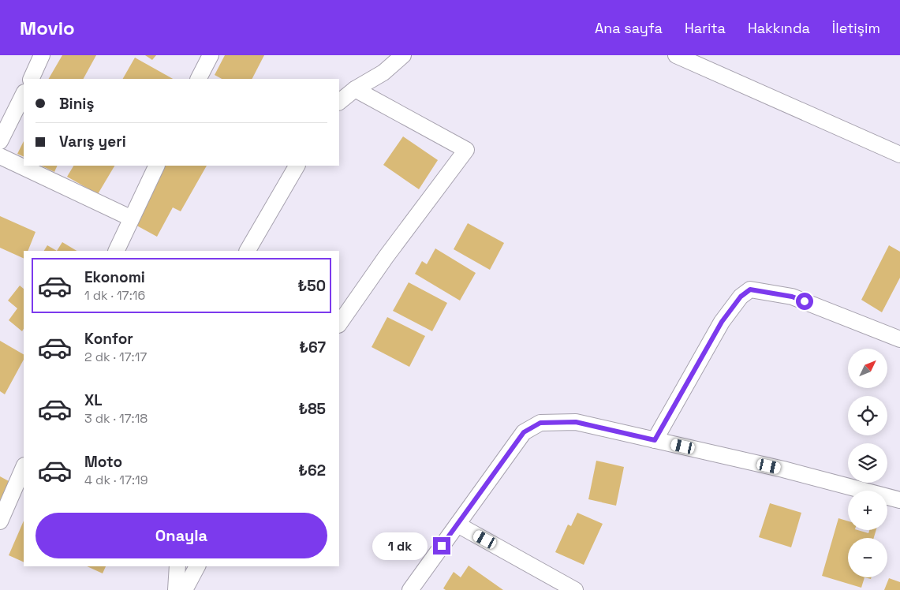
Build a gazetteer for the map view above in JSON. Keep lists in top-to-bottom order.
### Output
{
  "north": "top right",
  "page": {
    "header": "Movio",
    "nav": [
      "Ana sayfa",
      "Harita",
      "Hakkında",
      "İletişim"
    ],
    "banner": ["Biniş", "Varış yeri"],
    "list": [
      {
        "name": "Ekonomi",
        "note": "1 dk · 17:16",
        "value": "₺50"
      },
      {
        "name": "Konfor",
        "note": "2 dk · 17:17",
        "value": "₺67"
      },
      {
        "name": "XL",
        "note": "3 dk · 17:18",
        "value": "₺85"
      },
      {
        "name": "Moto",
        "note": "4 dk · 17:19",
        "value": "₺62"
      }
    ],
    "map_buttons": ["+", "−"],
    "buttons": "Onayla",
    "bubble": "1 dk"
  }
}
